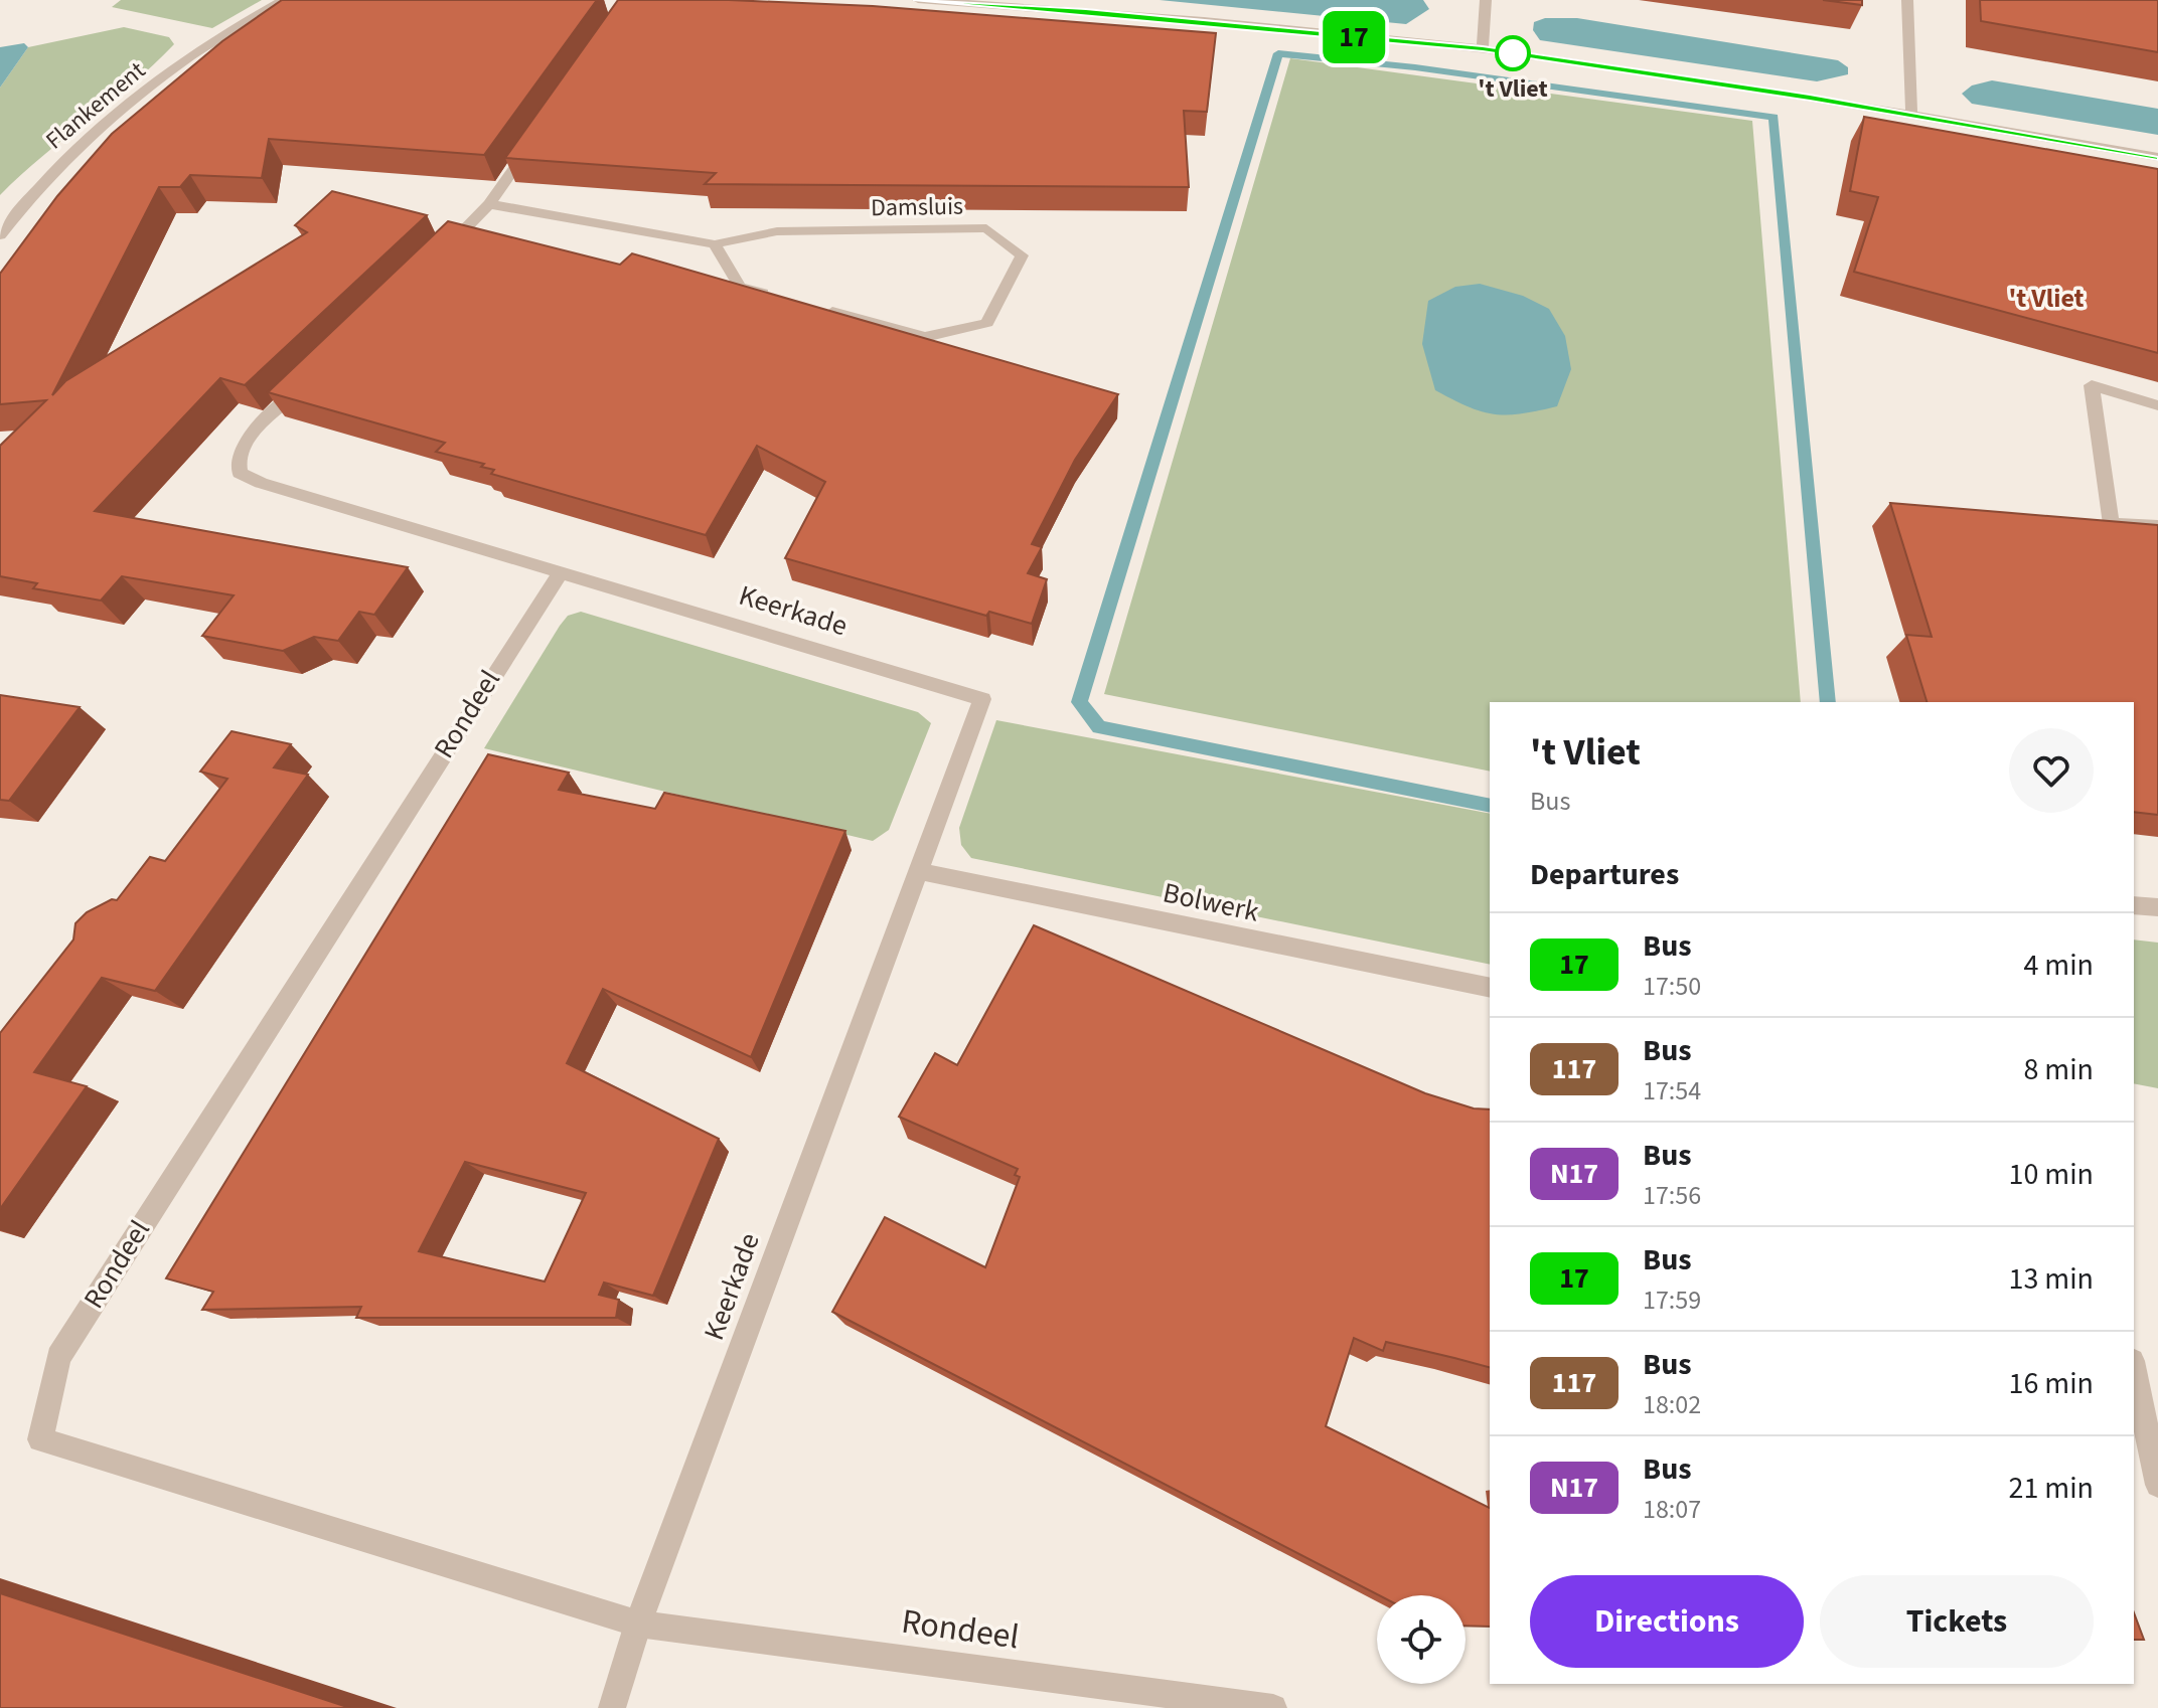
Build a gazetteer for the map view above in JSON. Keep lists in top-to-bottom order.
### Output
{
  "streets": {
    "street": [
      "Flankement",
      "Damsluis",
      "Keerkade",
      "Rondeel",
      "Bolwerk"
    ]
  },
  "crossings": [
    ["Keerkade", "Rondeel"],
    ["Keerkade", "Bolwerk"]
  ],
  "districts": ["'t Vliet"],
  "places": ["'t Vliet"],
  "lines": ["bus line 17"],
  "page": {
    "on_map": "17",
    "heading": [
      ["'t Vliet", "Bus"],
      "Departures"
    ],
    "list": [
      {
        "mark": "17",
        "name": "Bus",
        "note": "17:50",
        "value": "4 min"
      },
      {
        "mark": "117",
        "name": "Bus",
        "note": "17:54",
        "value": "8 min"
      },
      {
        "mark": "N17",
        "name": "Bus",
        "note": "17:56",
        "value": "10 min"
      },
      {
        "mark": "17",
        "name": "Bus",
        "note": "17:59",
        "value": "13 min"
      },
      {
        "mark": "117",
        "name": "Bus",
        "note": "18:02",
        "value": "16 min"
      },
      {
        "mark": "N17",
        "name": "Bus",
        "note": "18:07",
        "value": "21 min"
      }
    ],
    "buttons": ["Directions", "Tickets"]
  }
}
